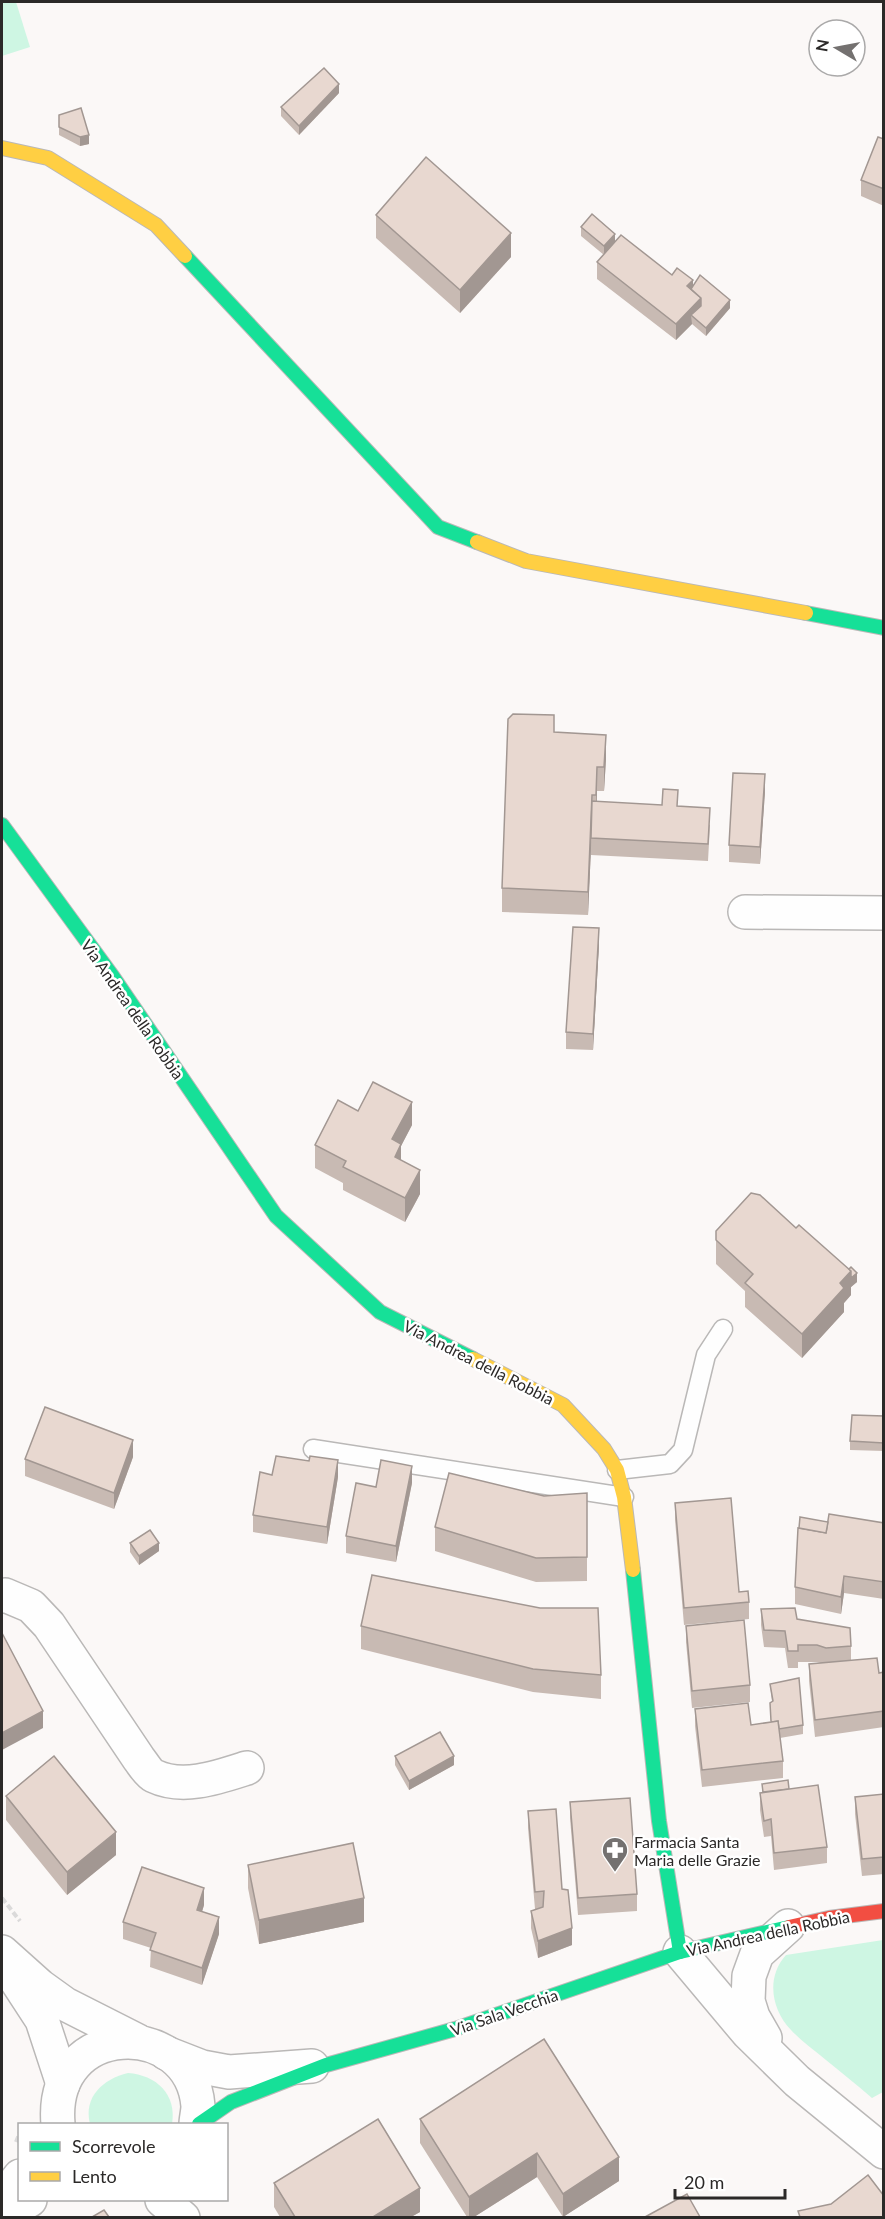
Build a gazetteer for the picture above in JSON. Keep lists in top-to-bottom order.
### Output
{
  "streets": {
    "street": ["Via Andrea della Robbia", "Via Sala Vecchia"]
  },
  "crossings": [
    ["Via Andrea della Robbia", "Via Sala Vecchia"]
  ],
  "places": {
    "pharmacy": ["Farmacia Santa Maria delle Grazie"]
  },
  "legend": ["Scorrevole", "Lento"],
  "scale_bar": "20 m",
  "north": "left"
}
